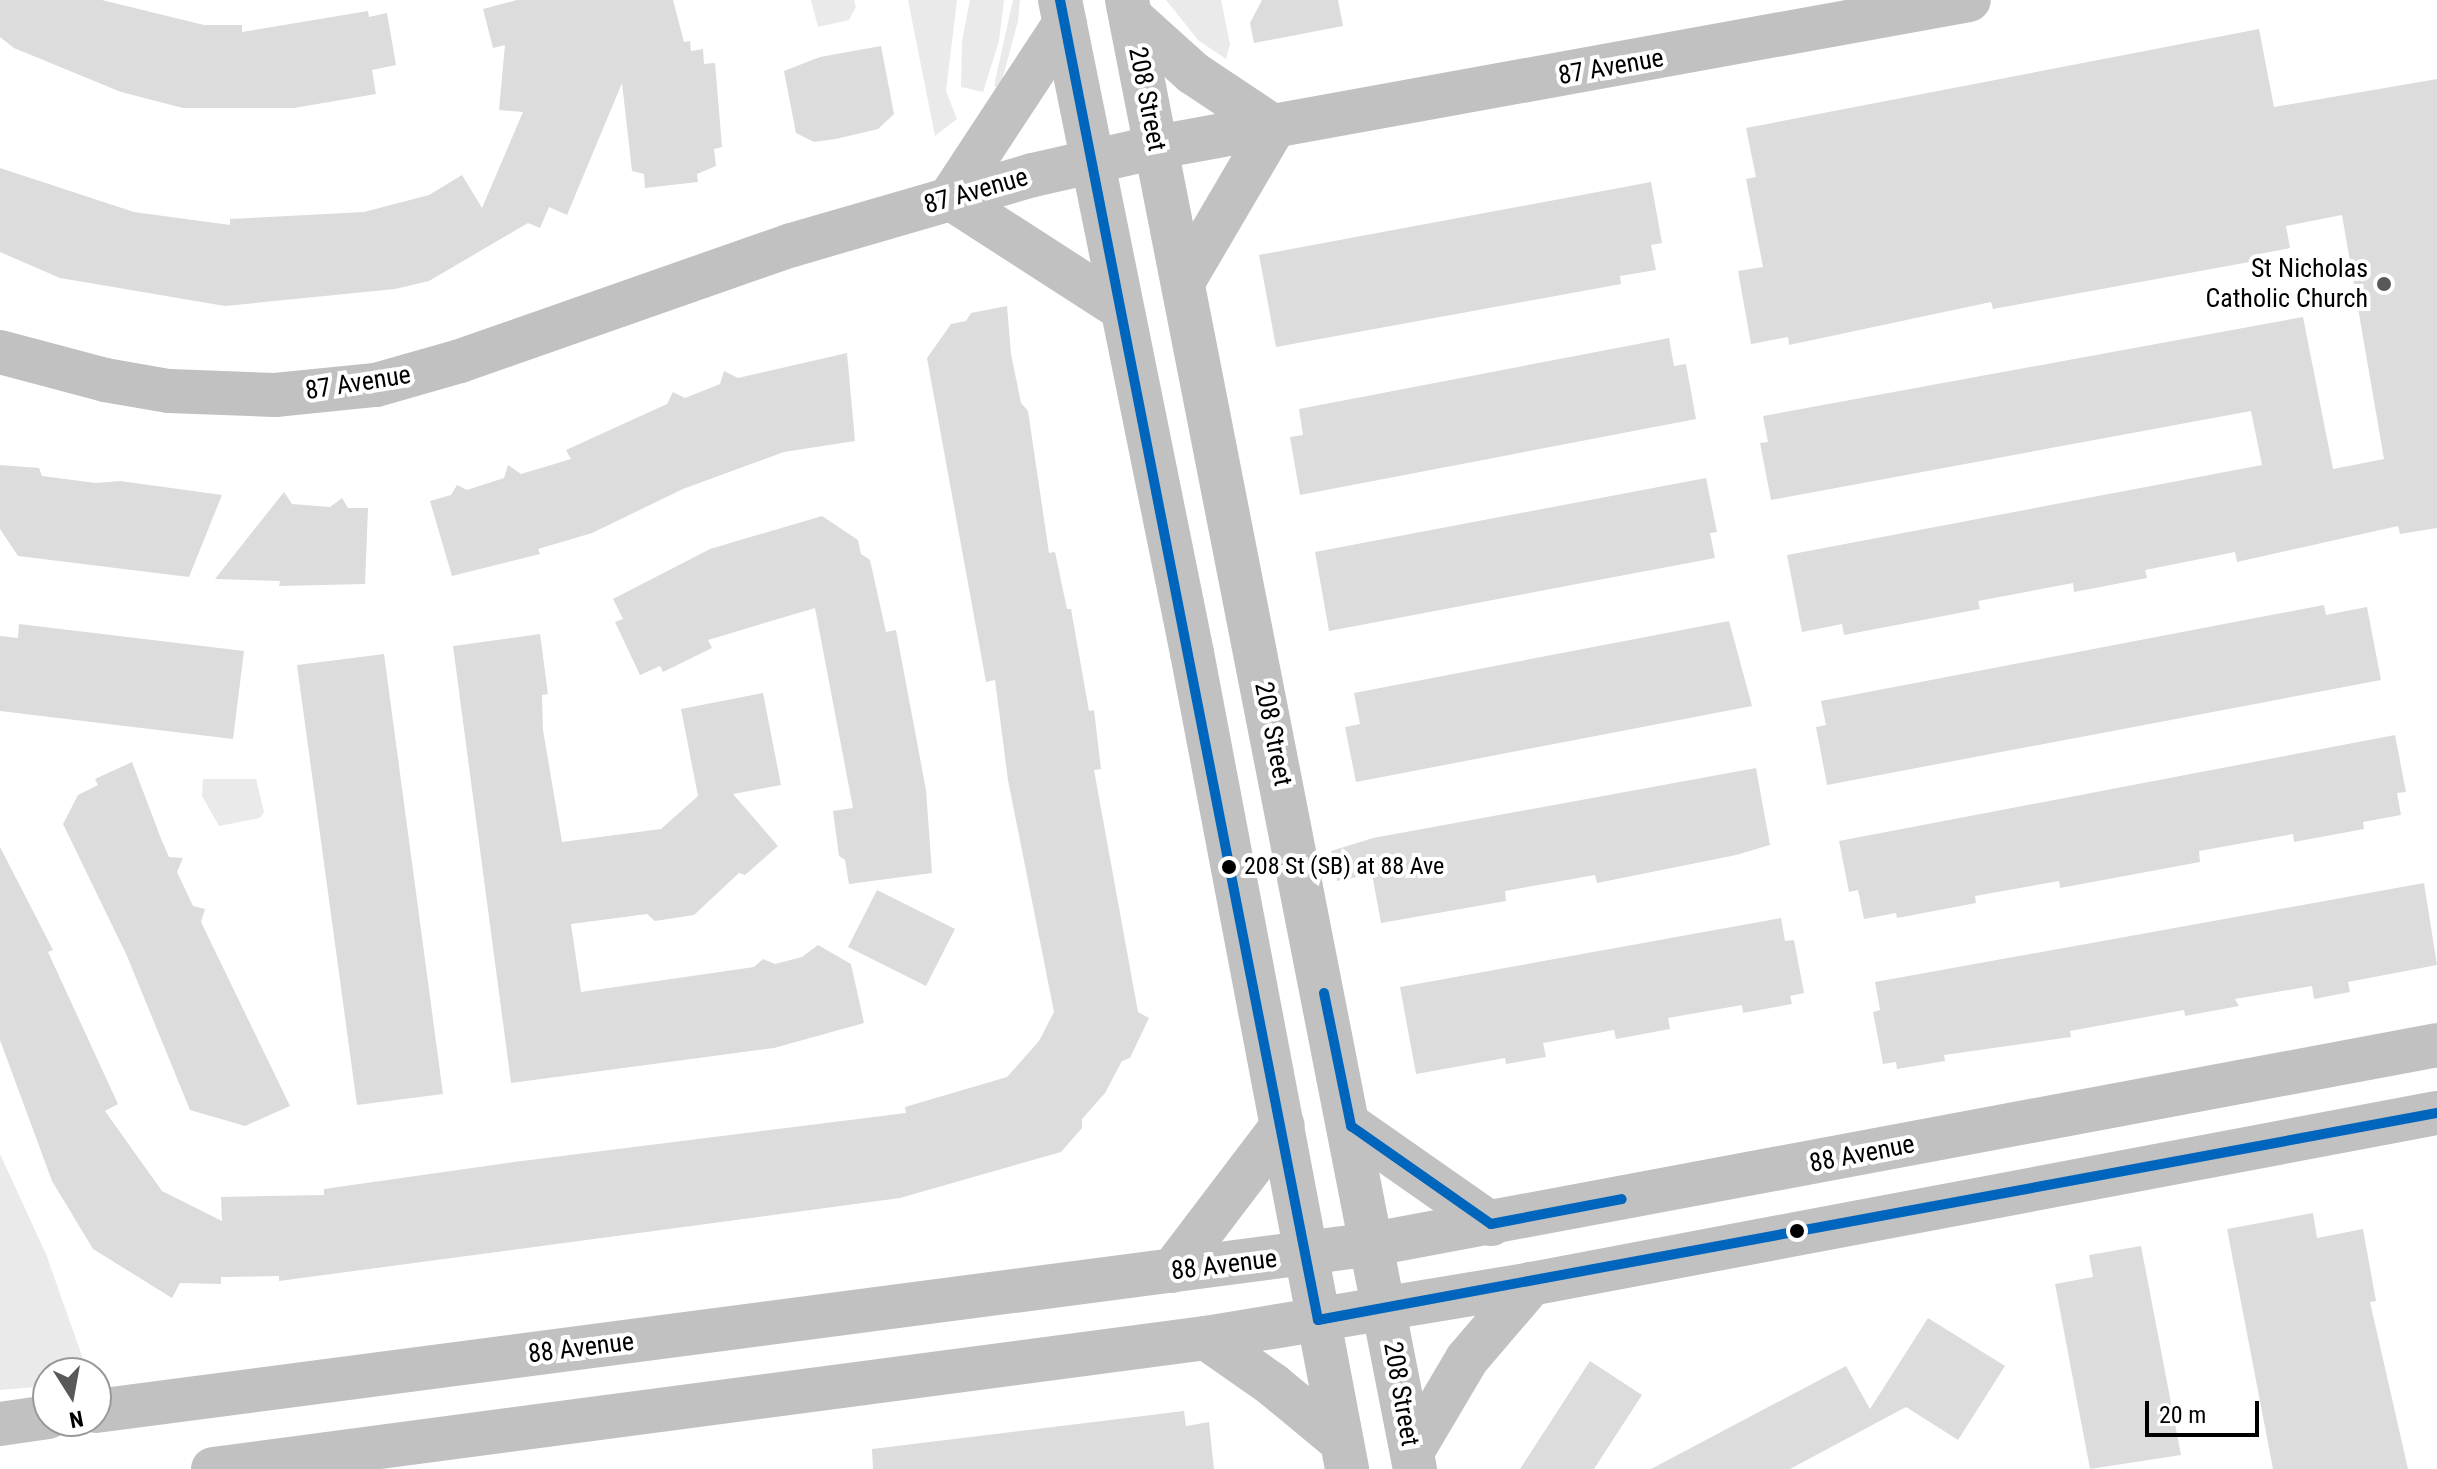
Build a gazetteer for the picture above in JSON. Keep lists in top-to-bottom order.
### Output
{
  "streets": {
    "main road": ["87 Avenue", "208 Street", "88 Avenue"]
  },
  "crossings": [
    ["87 Avenue", "208 Street"],
    ["208 Street", "88 Avenue"]
  ],
  "places": ["St Nicholas Catholic Church", "208 St (SB) at 88 Ave"],
  "scale_bar": "20 m",
  "north": "bottom"
}
